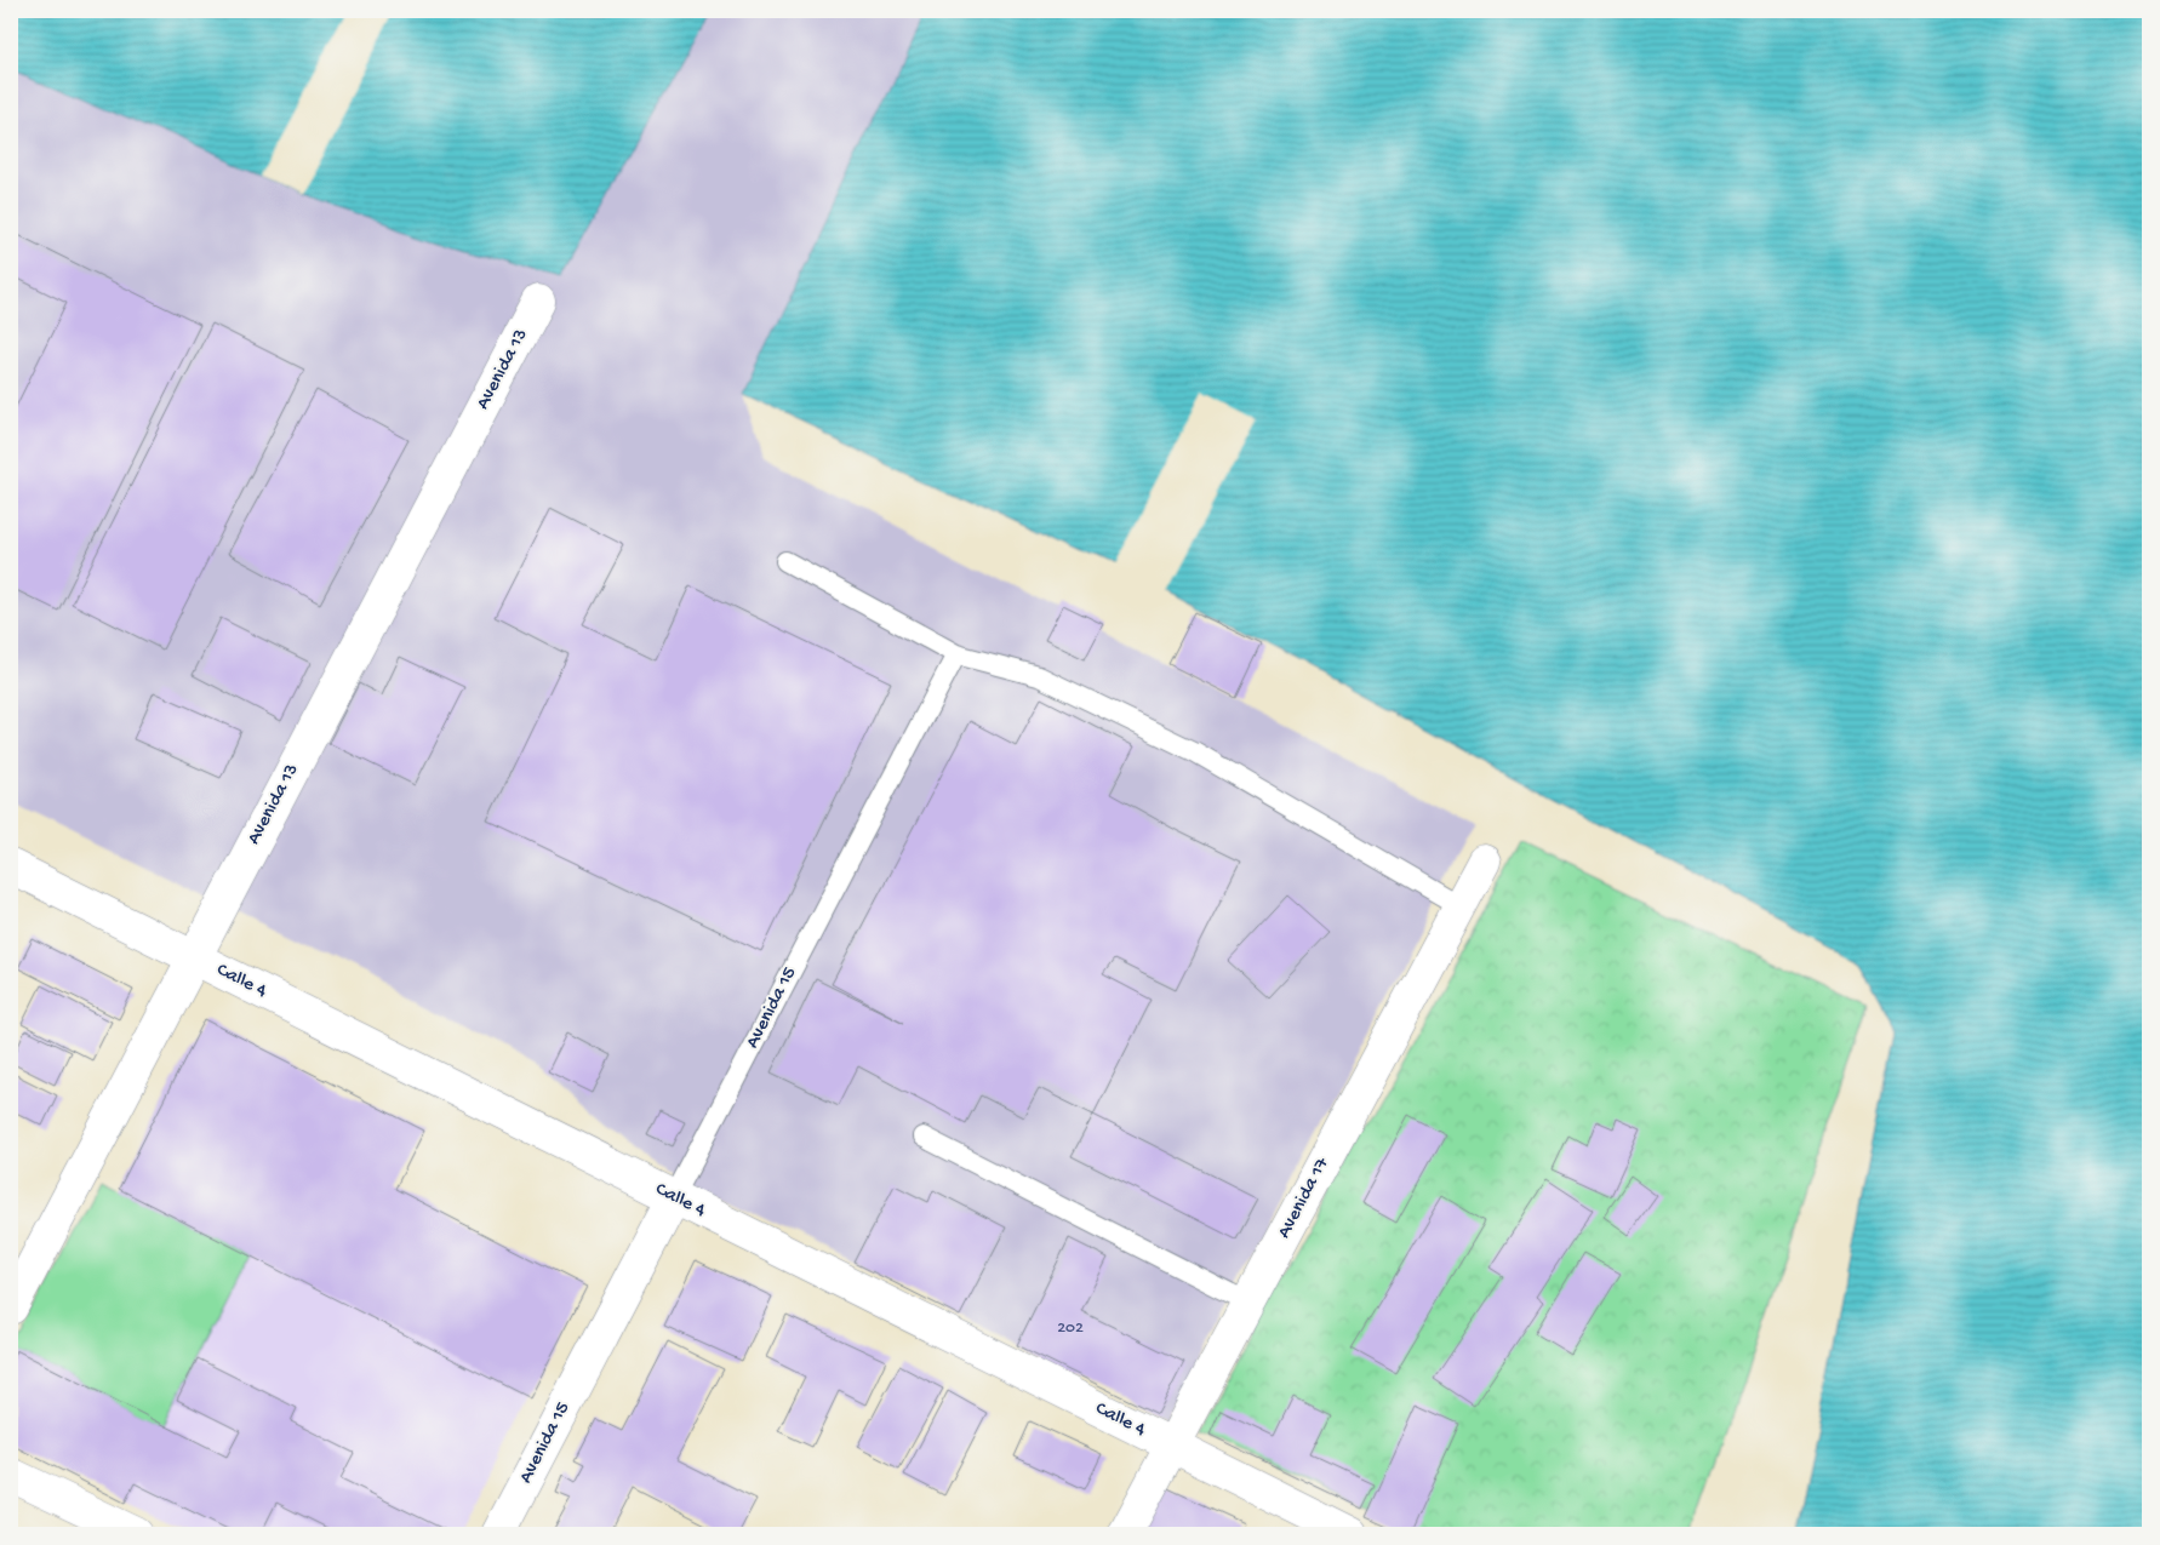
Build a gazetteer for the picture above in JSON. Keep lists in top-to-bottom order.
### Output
{
  "streets": {
    "street": [
      "Avenida 13",
      "Calle 4",
      "Avenida 15",
      "Avenida 17"
    ]
  },
  "crossings": [
    ["Avenida 13", "Calle 4"],
    ["Calle 4", "Avenida 15"],
    ["Calle 4", "Avenida 17"]
  ],
  "house_numbers": ["202"]
}
